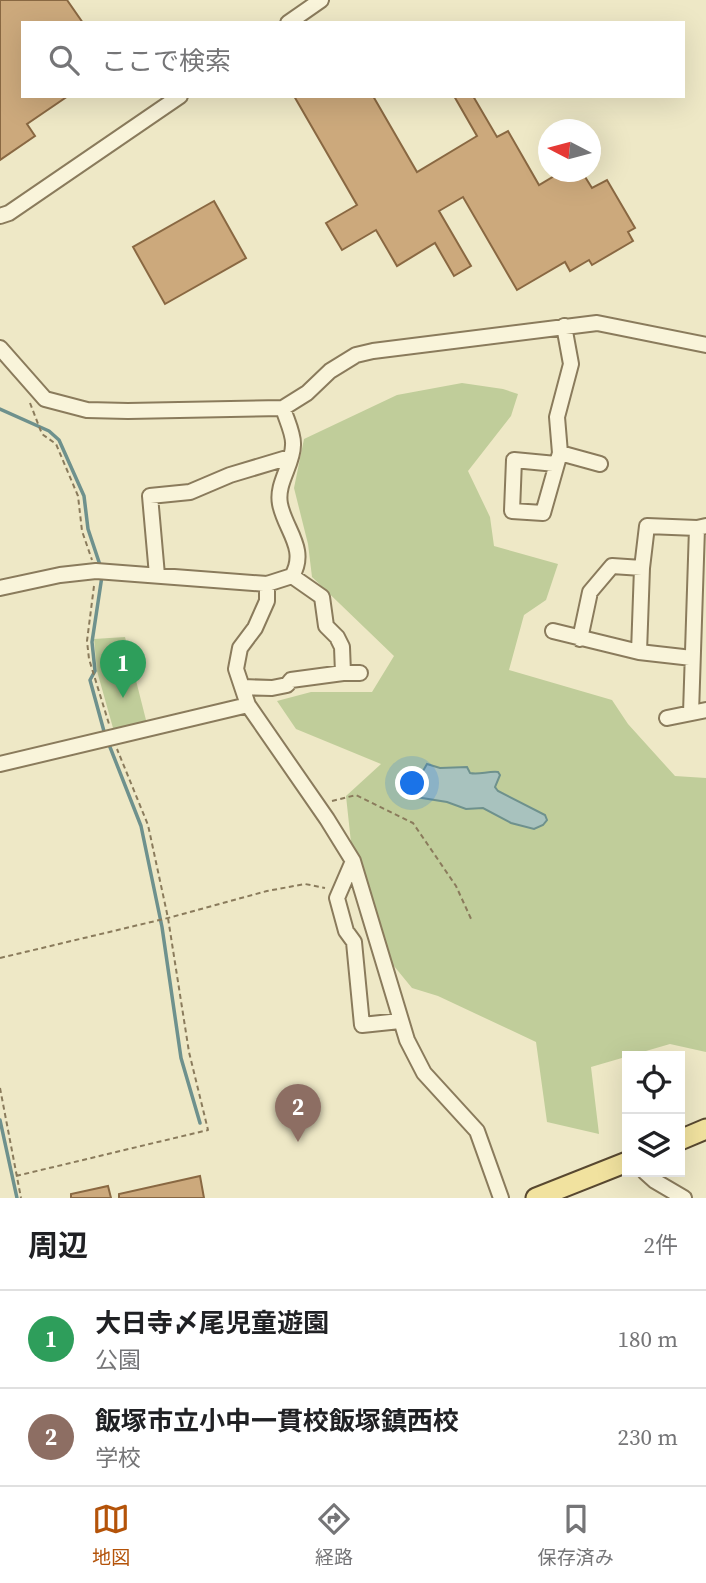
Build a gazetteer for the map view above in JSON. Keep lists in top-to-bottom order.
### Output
{
  "north": "left",
  "page": {
    "search": "ここで検索",
    "pins": ["1", "2"],
    "heading": ["周辺", "2件"],
    "list": [
      {
        "mark": "1",
        "name": "大日寺〆尾児童遊園",
        "note": "公園",
        "value": "180 m"
      },
      {
        "mark": "2",
        "name": "飯塚市立小中一貫校飯塚鎮西校",
        "note": "学校",
        "value": "230 m"
      }
    ],
    "nav": ["地図", "経路", "保存済み"]
  }
}
